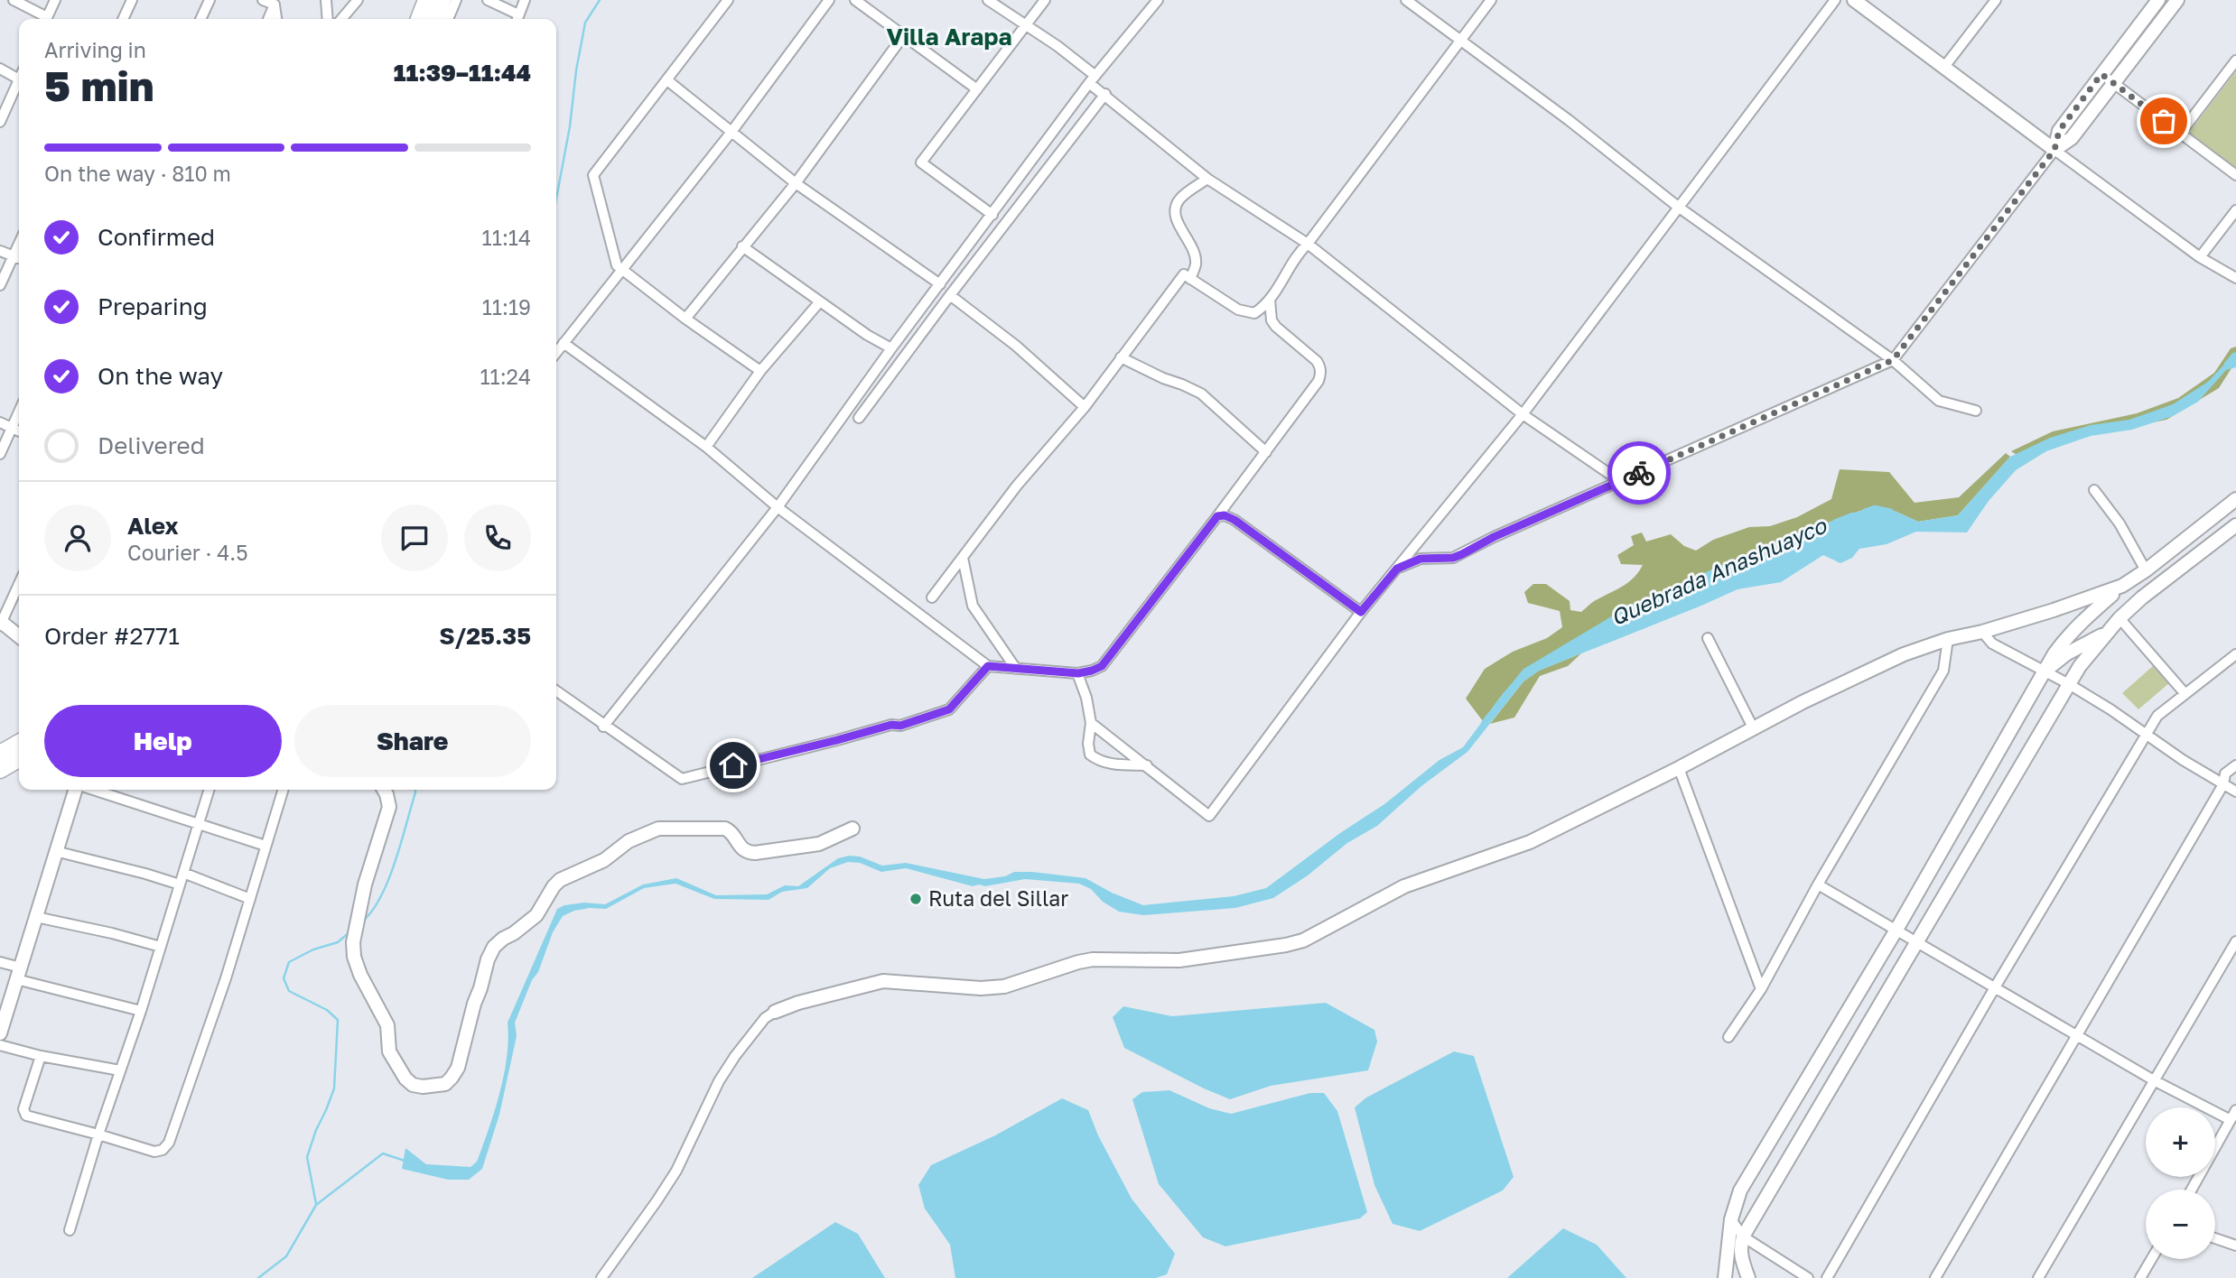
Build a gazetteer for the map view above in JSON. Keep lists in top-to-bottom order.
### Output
{
  "districts": ["Villa Arapa"],
  "water": ["Quebrada Anashuayco"],
  "places": ["Ruta del Sillar"],
  "page": {
    "heading": ["5 min", "Arriving in", "11:39–11:44"],
    "panel": [
      "Alex",
      "Courier · 4.5",
      "Order #2771",
      "S/25.35"
    ],
    "bar": "On the way · 810 m",
    "list": [
      ["Confirmed", "11:14"],
      ["Preparing", "11:19"],
      ["On the way", "11:24"],
      "Delivered"
    ],
    "buttons": ["Help", "Share"],
    "map_buttons": ["+", "−"]
  }
}
